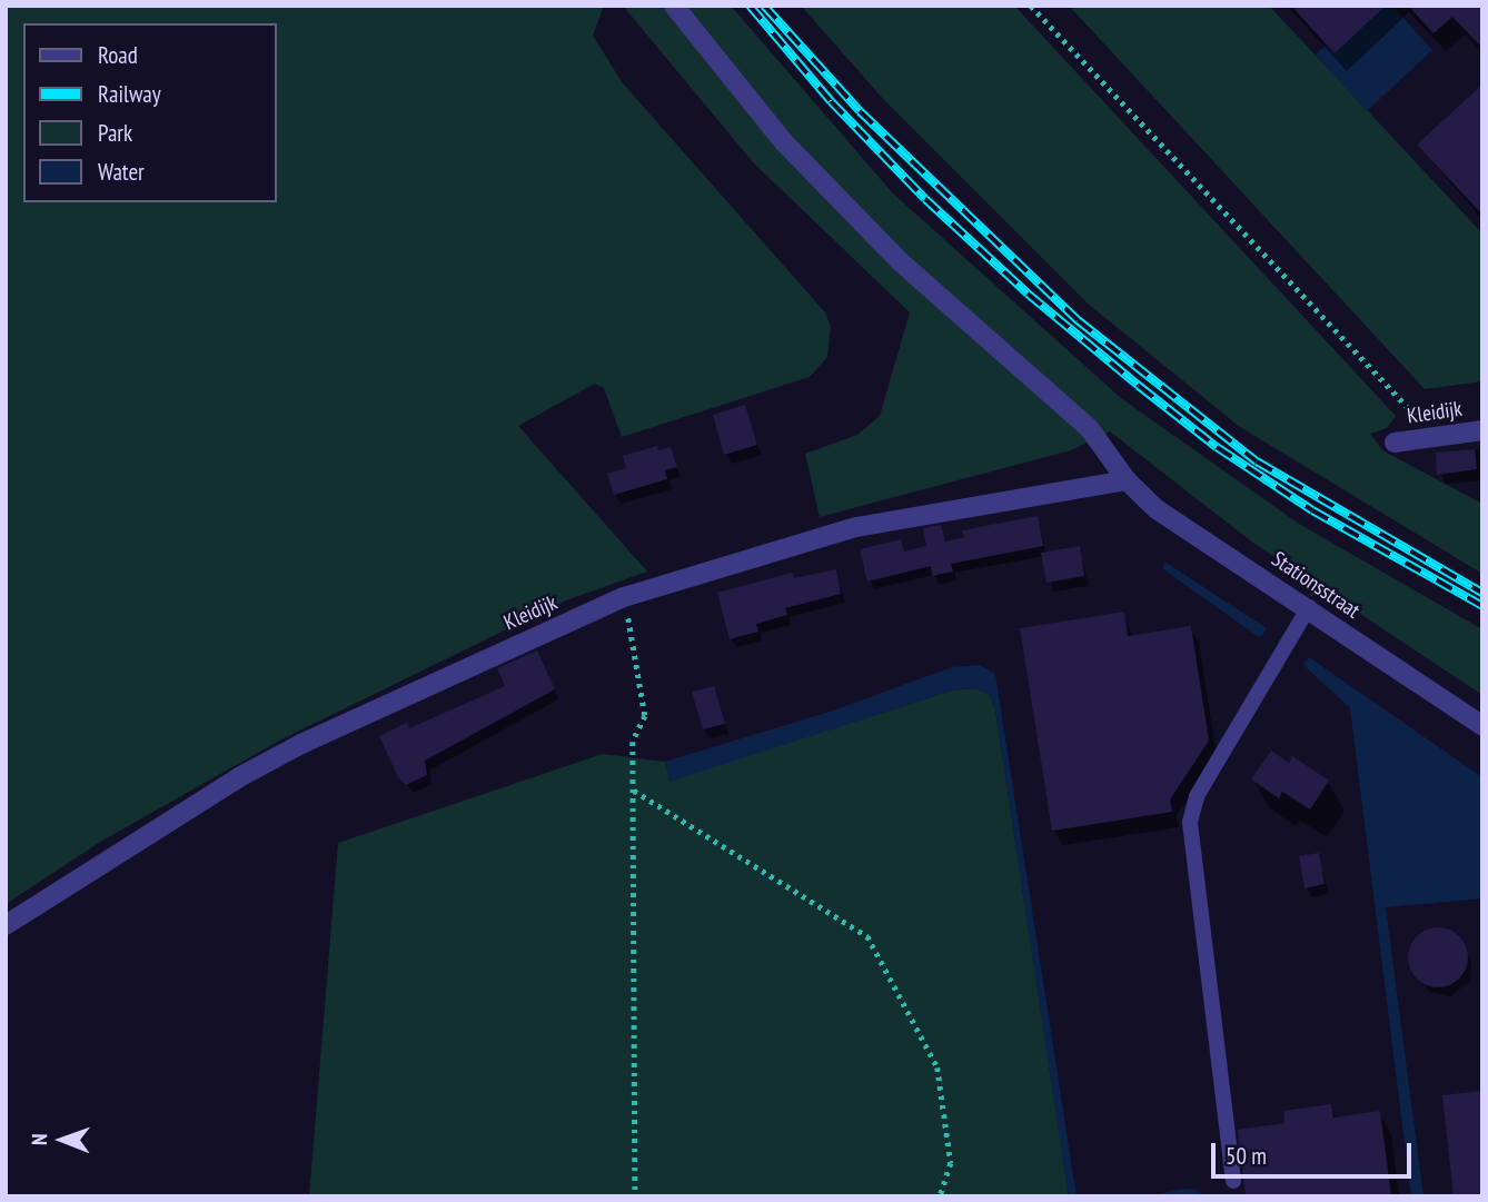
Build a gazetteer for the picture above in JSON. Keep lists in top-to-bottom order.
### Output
{
  "streets": {
    "street": ["Kleidijk", "Stationsstraat"]
  },
  "crossings": [
    ["Kleidijk", "Stationsstraat"]
  ],
  "legend": [
    "Road",
    "Railway",
    "Park",
    "Water"
  ],
  "scale_bar": "50 m",
  "north": "left"
}
